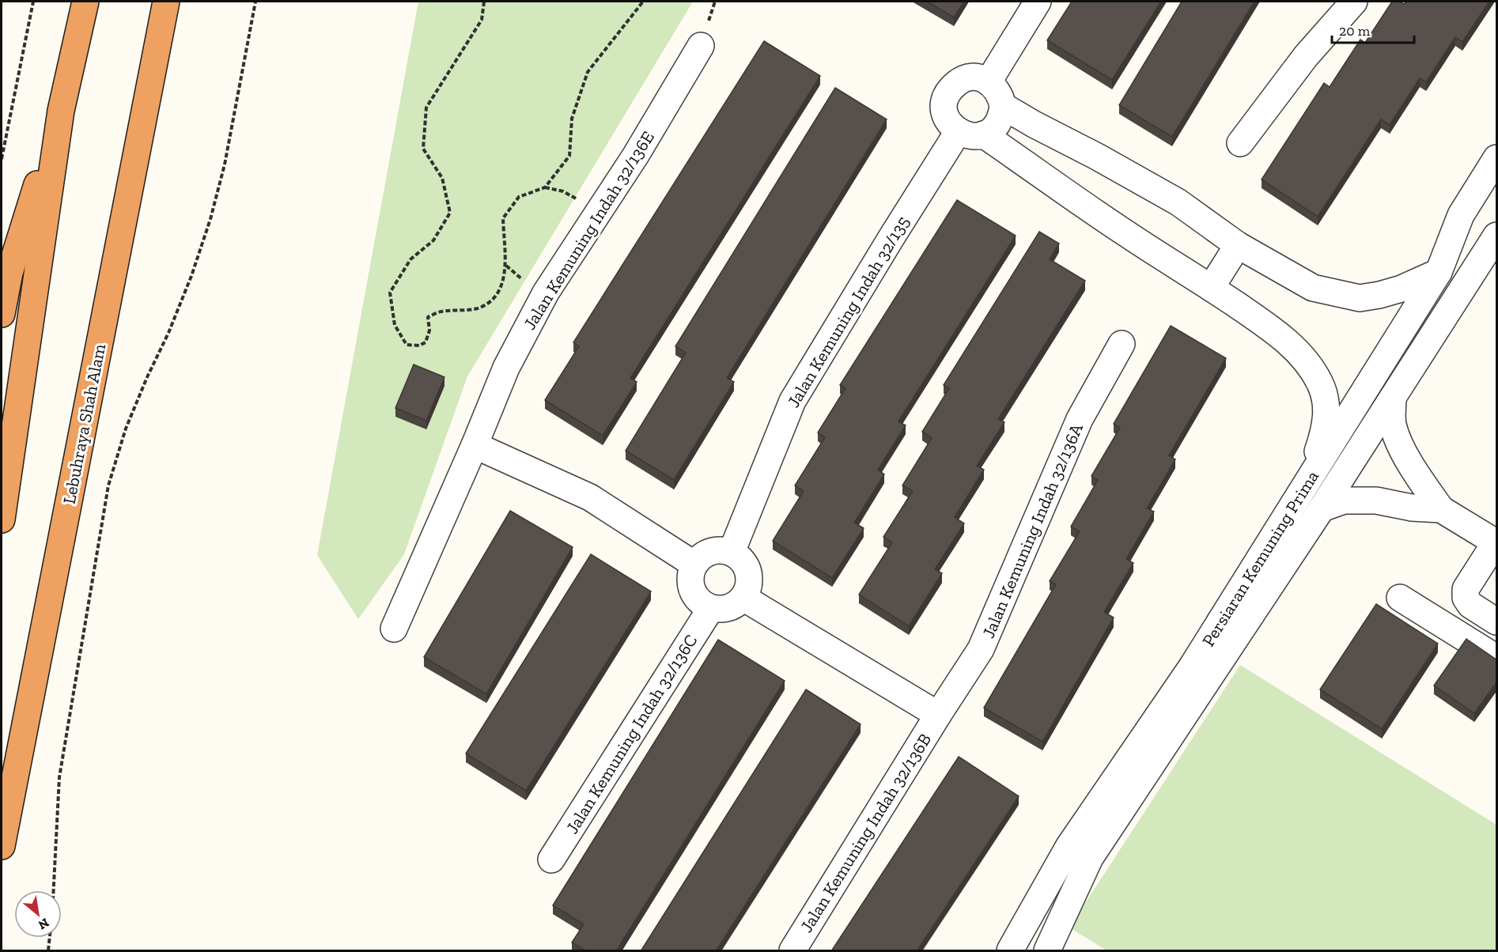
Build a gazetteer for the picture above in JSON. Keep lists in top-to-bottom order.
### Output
{
  "streets": {
    "highway": ["Lebuhraya Shah Alam"],
    "street": [
      "Jalan Kemuning Indah 32/136E",
      "Jalan Kemuning Indah 32/135",
      "Jalan Kemuning Indah 32/136A",
      "Persiaran Kemuning Prima",
      "Jalan Kemuning Indah 32/136C",
      "Jalan Kemuning Indah 32/136B"
    ]
  },
  "crossings": [
    ["Jalan Kemuning Indah 32/135", "Jalan Kemuning Indah 32/136C"],
    ["Jalan Kemuning Indah 32/136A", "Jalan Kemuning Indah 32/136B"]
  ],
  "scale_bar": "20 m",
  "north": "bottom right"
}
